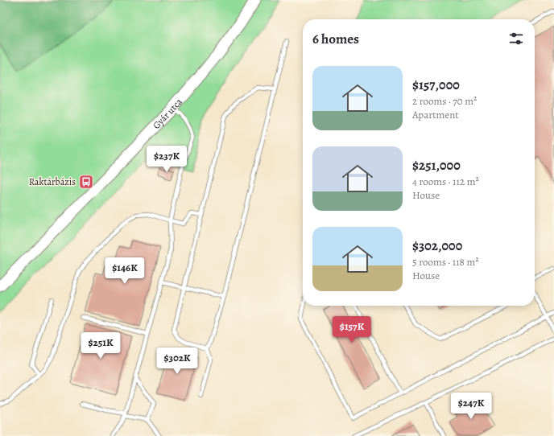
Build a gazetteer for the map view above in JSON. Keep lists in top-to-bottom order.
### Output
{
  "streets": {
    "main road": ["Gyár utca"]
  },
  "places": {
    "bus stop": ["Raktárbázis"]
  },
  "page": {
    "heading": "6 homes",
    "list": [
      {
        "name": "$157,000",
        "note": "2 rooms · 70 m² · Apartment"
      },
      {
        "name": "$251,000",
        "note": "4 rooms · 112 m² · House"
      },
      {
        "name": "$302,000",
        "note": "5 rooms · 118 m² · House"
      }
    ],
    "price": [
      "$237K",
      "$146K",
      "$157K",
      "$251K",
      "$302K",
      "$247K"
    ]
  }
}
